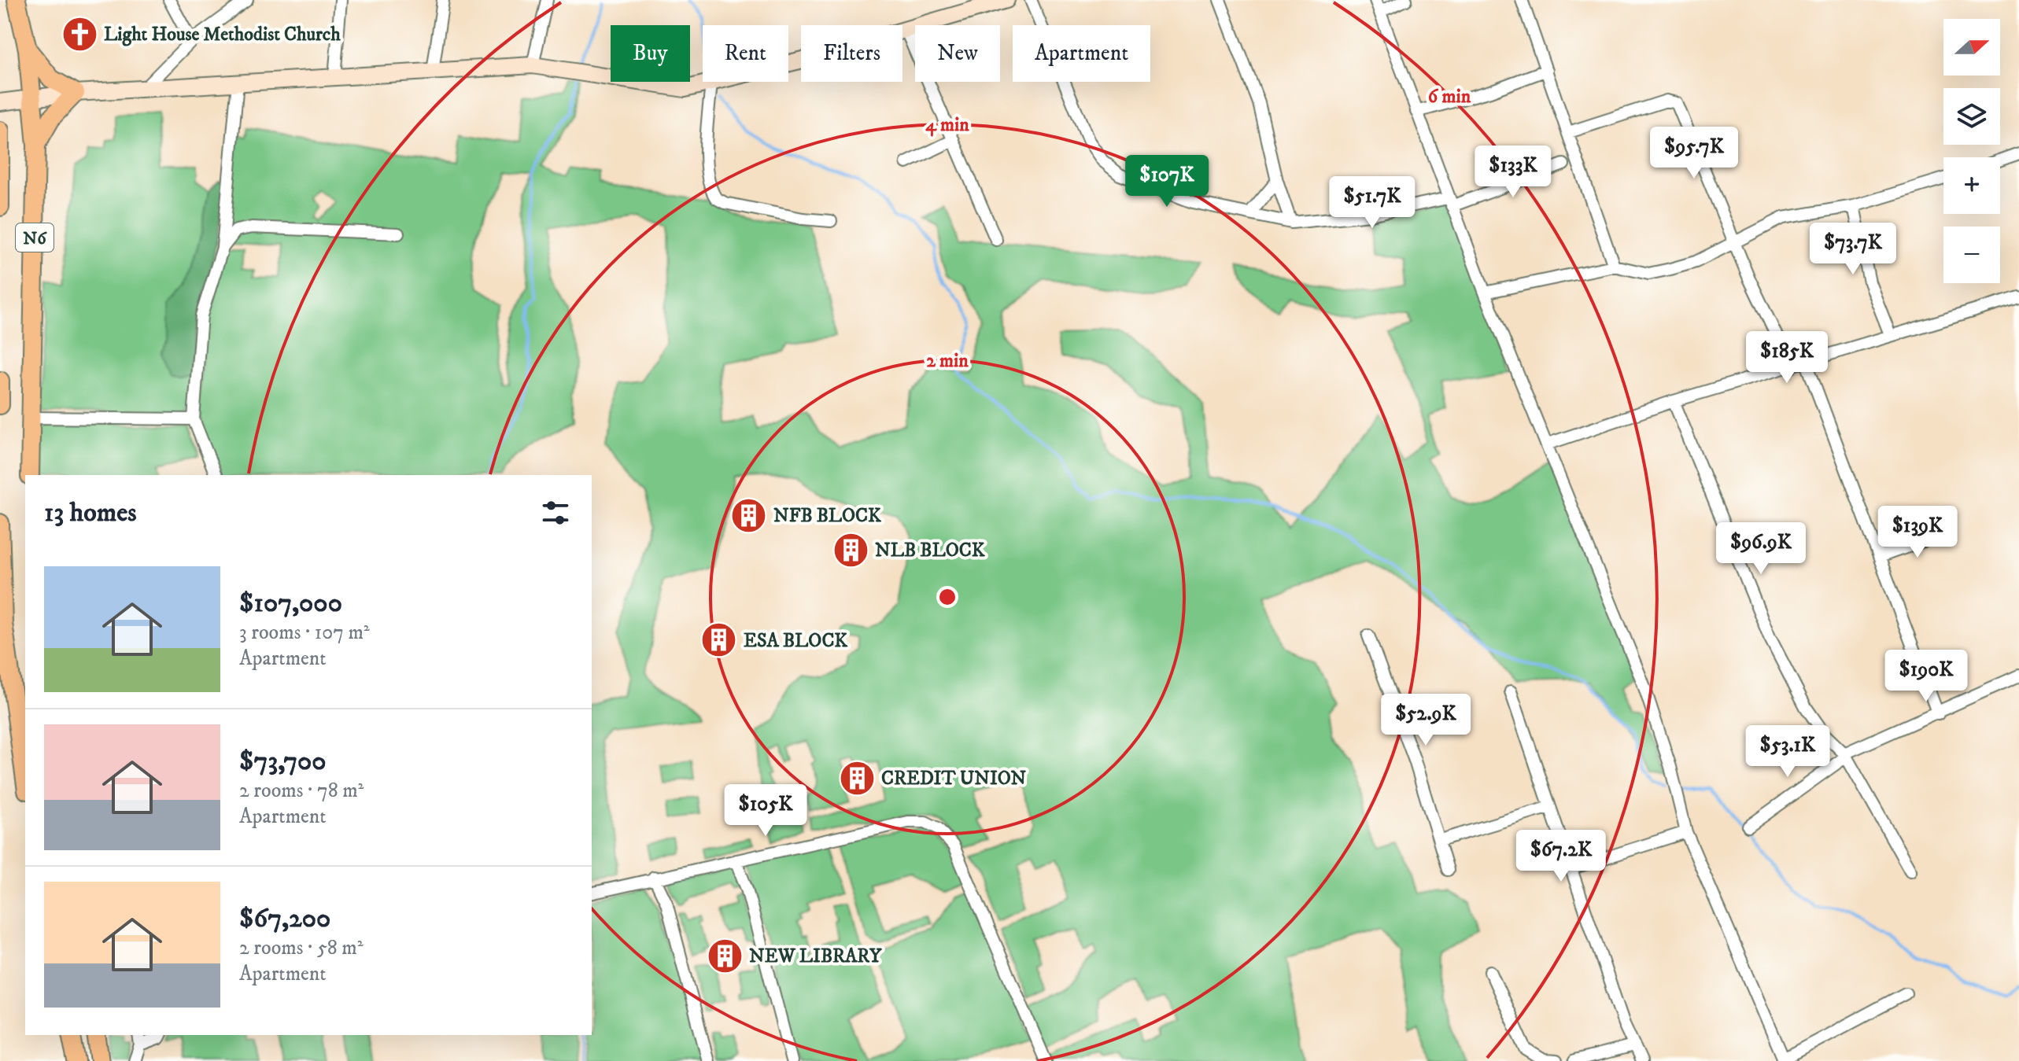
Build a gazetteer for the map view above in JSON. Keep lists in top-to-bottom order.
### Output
{
  "streets": {
    "main road": ["N6"]
  },
  "places": {
    "church": ["Light House Methodist Church"],
    "building": [
      "NFB BLOCK",
      "NLB BLOCK",
      "ESA BLOCK",
      "CREDIT UNION",
      "NEW LIBRARY"
    ]
  },
  "north": "right",
  "page": {
    "map_buttons": ["+", "−"],
    "chip": [
      "Buy",
      "Rent",
      "Filters",
      "New",
      "Apartment"
    ],
    "price": [
      "$95.7K",
      "$133K",
      "$107K",
      "$51.7K",
      "$73.7K",
      "$185K",
      "$139K",
      "$96.9K",
      "$190K",
      "$52.9K",
      "$53.1K",
      "$105K",
      "$67.2K"
    ],
    "heading": "13 homes",
    "list": [
      {
        "name": "$107,000",
        "note": "3 rooms · 107 m² · Apartment"
      },
      {
        "name": "$73,700",
        "note": "2 rooms · 78 m² · Apartment"
      },
      {
        "name": "$67,200",
        "note": "2 rooms · 58 m² · Apartment"
      }
    ]
  },
  "rings": ["6 min", "4 min", "2 min"]
}
